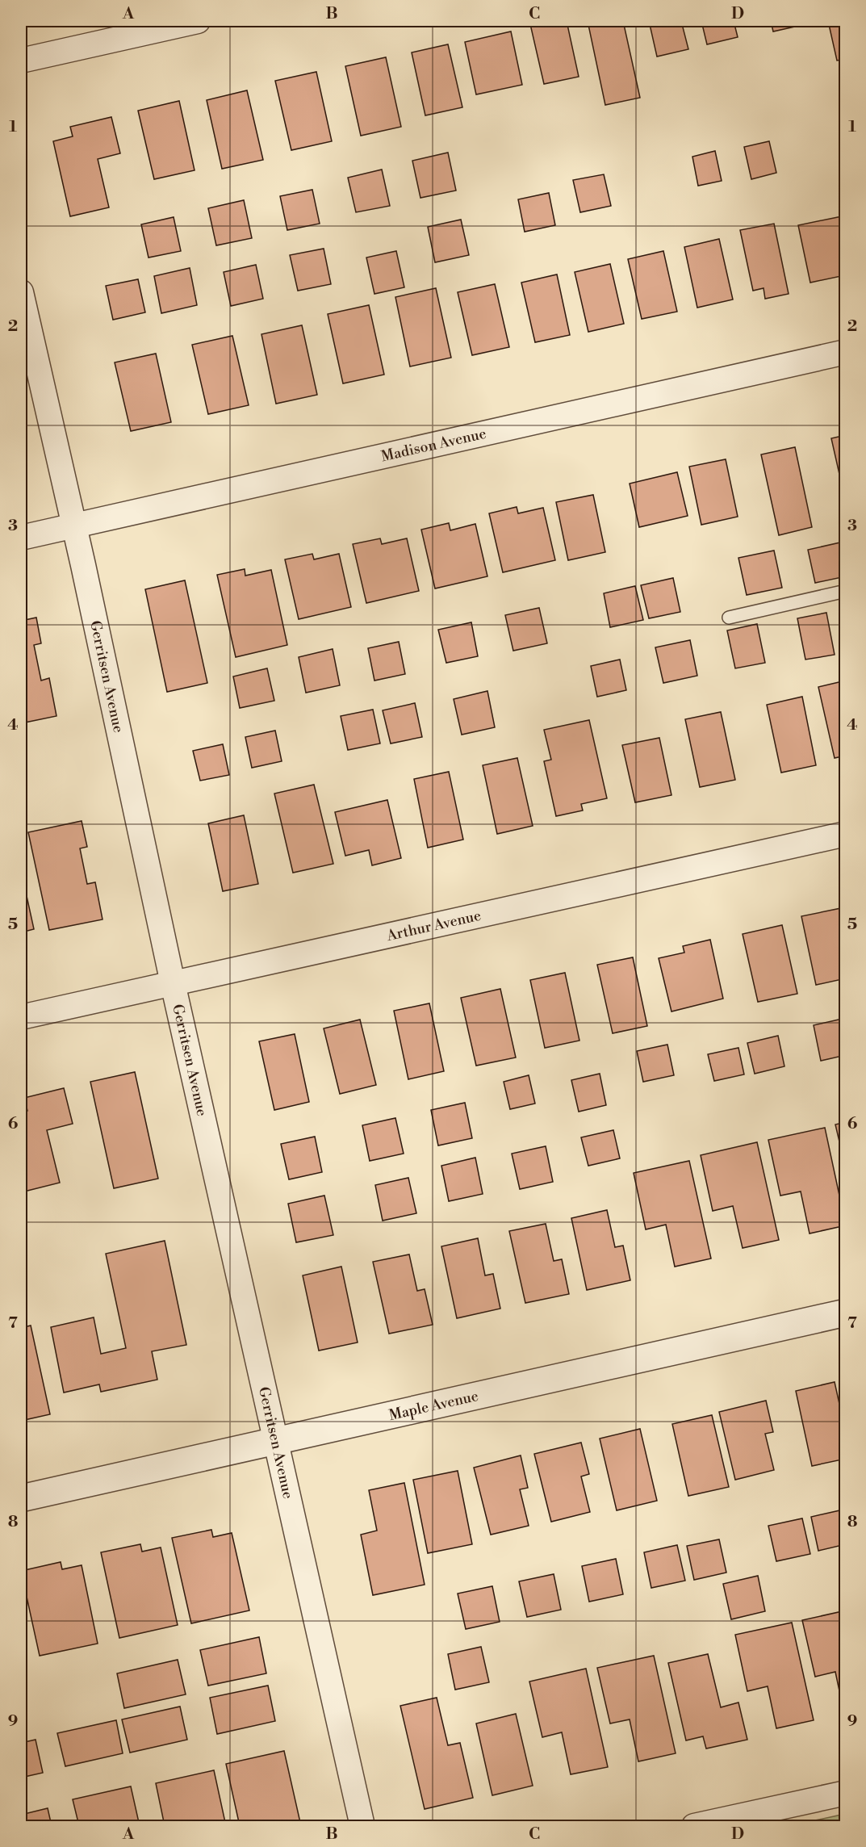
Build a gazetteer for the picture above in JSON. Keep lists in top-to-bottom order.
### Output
{
  "streets": {
    "street": [
      "Madison Avenue",
      "Gerritsen Avenue",
      "Arthur Avenue",
      "Maple Avenue"
    ]
  },
  "crossings": [
    ["Madison Avenue", "Gerritsen Avenue"],
    ["Gerritsen Avenue", "Arthur Avenue"],
    ["Gerritsen Avenue", "Maple Avenue"]
  ],
  "grid": {
    "columns": [
      "A",
      "B",
      "C",
      "D"
    ],
    "rows": [
      "1",
      "2",
      "3",
      "4",
      "5",
      "6",
      "7",
      "8",
      "9"
    ]
  }
}
